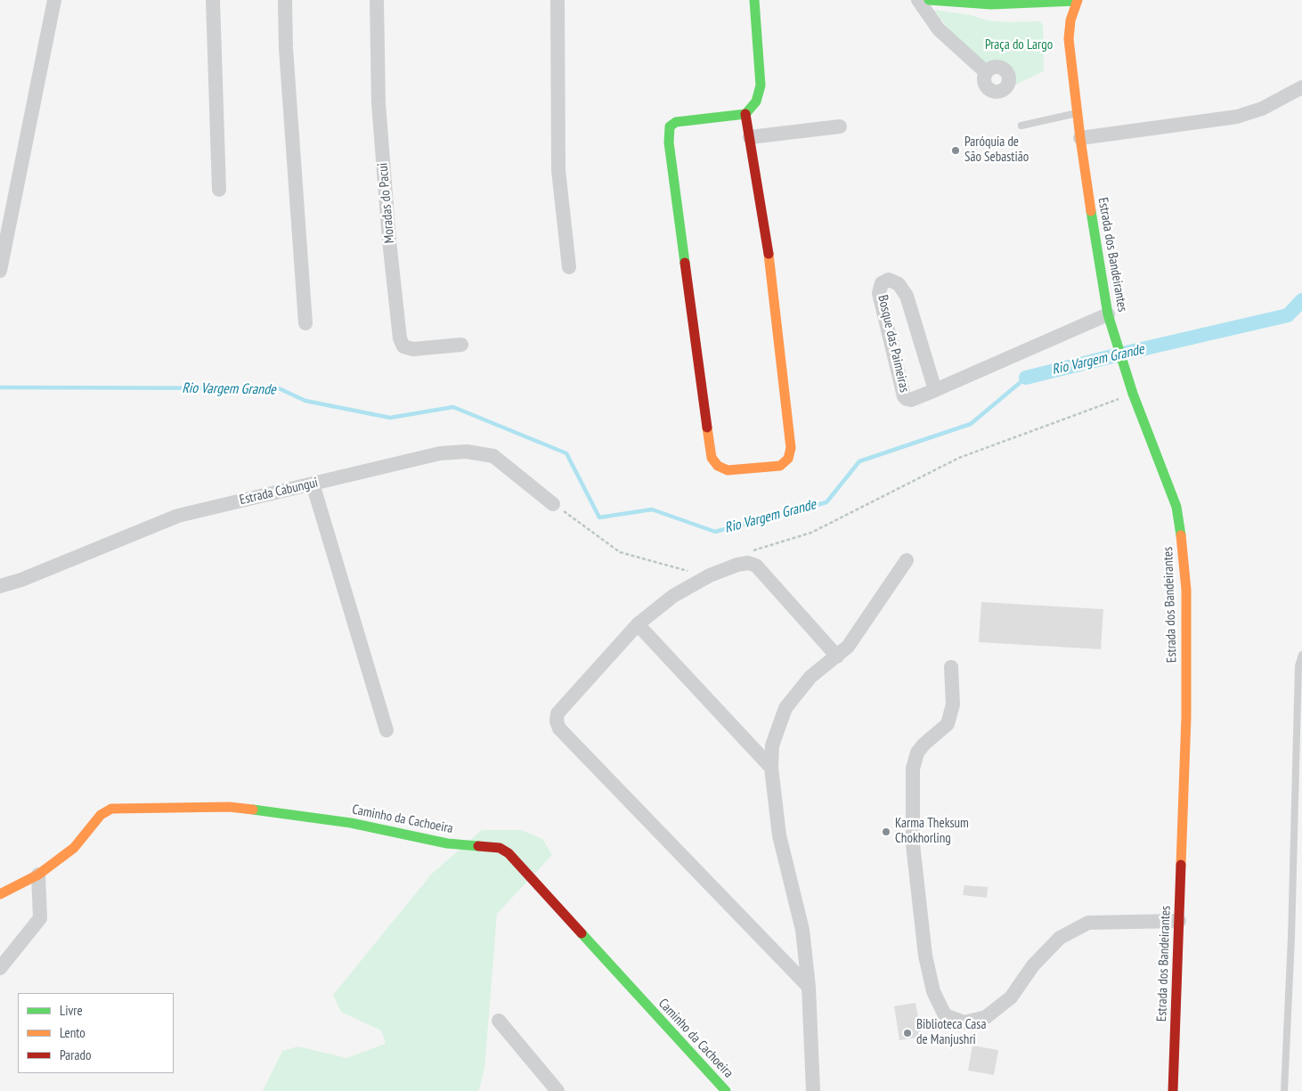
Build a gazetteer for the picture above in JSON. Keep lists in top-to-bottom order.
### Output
{
  "streets": {
    "street": [
      "Moradas do Pacui",
      "Estrada dos Bandeirantes",
      "Bosque das Paimeiras",
      "Estrada Cabungui",
      "Caminho da Cachoeira"
    ]
  },
  "crossings": [
    ["Estrada dos Bandeirantes", "Bosque das Paimeiras"]
  ],
  "water": ["Rio Vargem Grande"],
  "parks": ["Praça do Largo"],
  "places": ["Paróquia de São Sebastião", "Karma Theksum Chokhorling", "Biblioteca Casa de Manjushri"],
  "legend": ["Livre", "Lento", "Parado"]
}
